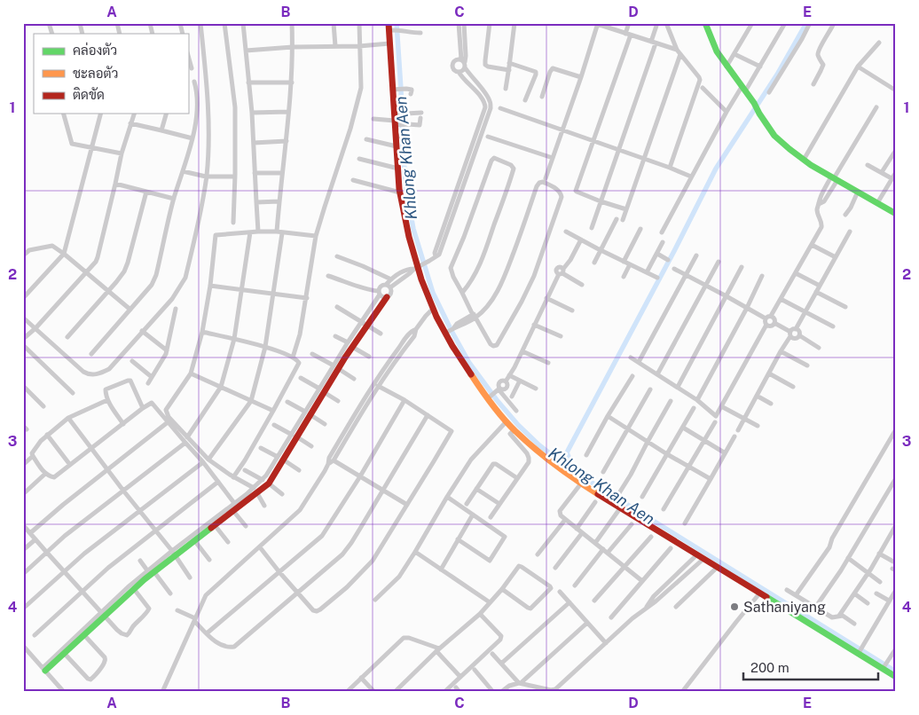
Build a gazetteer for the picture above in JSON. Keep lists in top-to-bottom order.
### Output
{
  "water": ["Khlong Khan Aen"],
  "places": ["Sathaniyang"],
  "legend": ["คล่องตัว", "ชะลอตัว", "ติดขัด"],
  "scale_bar": "200 m",
  "grid": {
    "columns": [
      "A",
      "B",
      "C",
      "D",
      "E"
    ],
    "rows": [
      "1",
      "2",
      "3",
      "4"
    ]
  }
}
